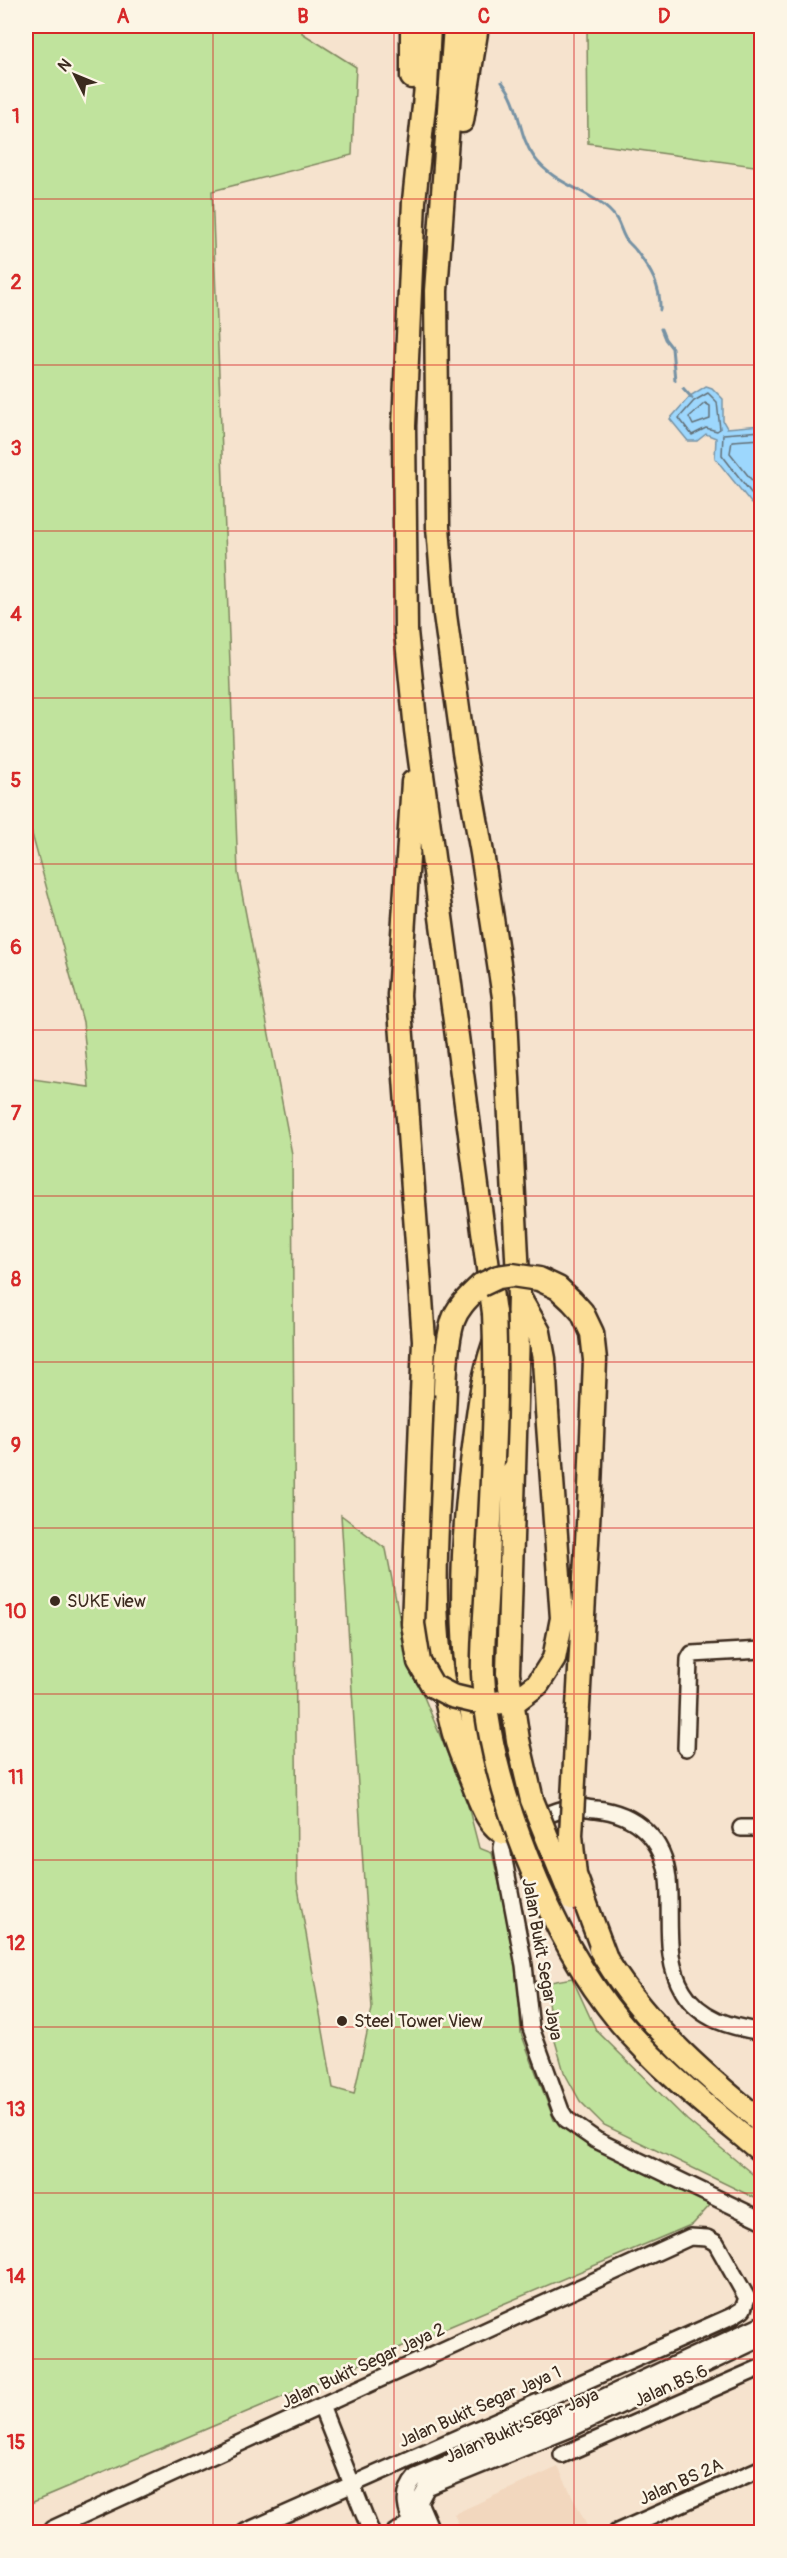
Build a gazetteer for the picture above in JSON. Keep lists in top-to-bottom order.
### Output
{
  "streets": {
    "street": [
      "Jalan Bukit Segar Jaya",
      "Jalan Bukit Segar Jaya 2",
      "Jalan BS 6",
      "Jalan Bukit Segar Jaya 1",
      "Jalan BS 2A"
    ]
  },
  "crossings": [
    ["Jalan Bukit Segar Jaya 2", "Jalan Bukit Segar Jaya 1"]
  ],
  "places": ["SUKE view", "Steel Tower View"],
  "north": "top left",
  "grid": {
    "columns": [
      "A",
      "B",
      "C",
      "D"
    ],
    "rows": [
      "1",
      "2",
      "3",
      "4",
      "5",
      "6",
      "7",
      "8",
      "9",
      "10",
      "11",
      "12",
      "13",
      "14",
      "15"
    ]
  }
}
